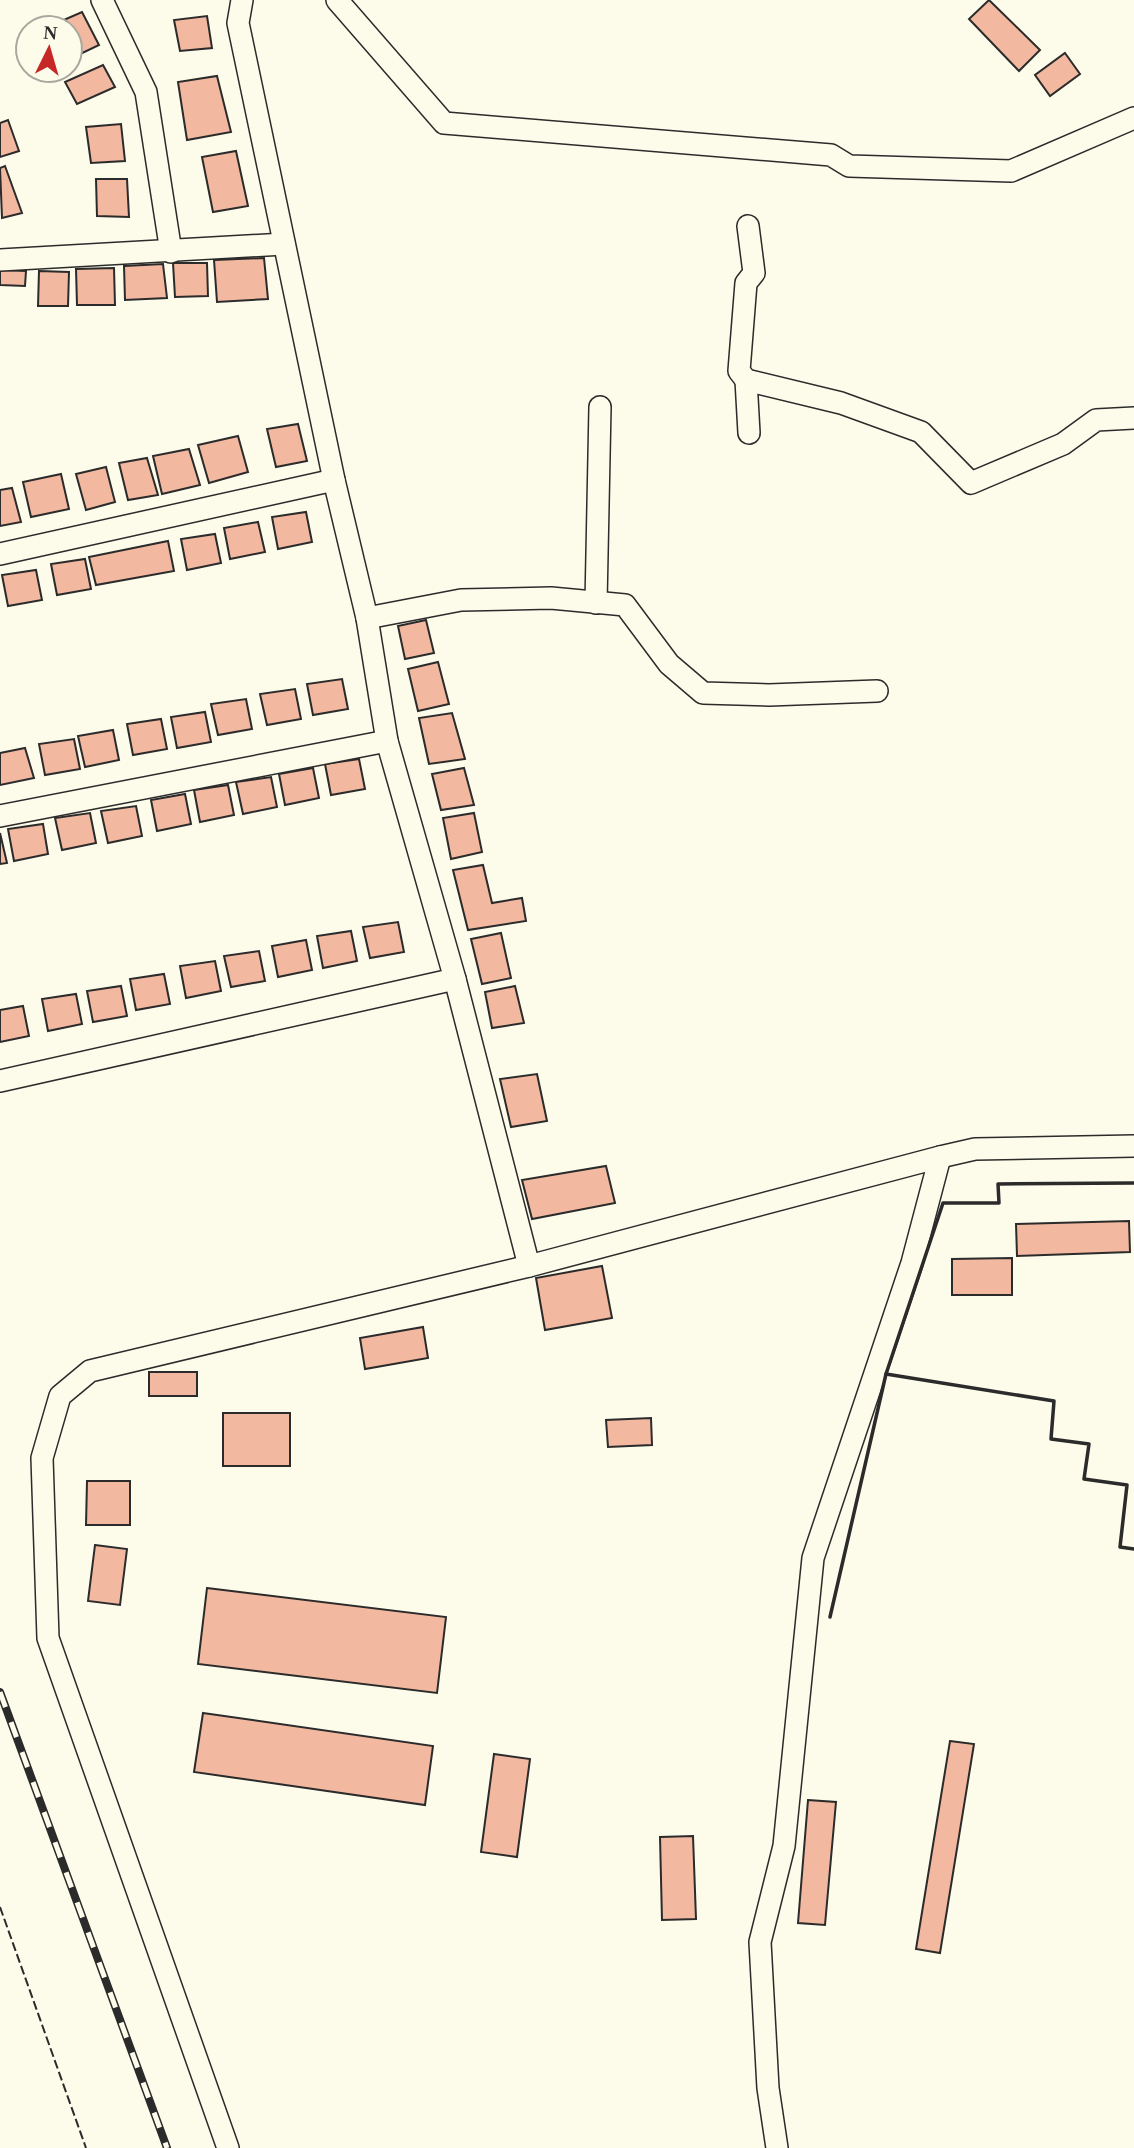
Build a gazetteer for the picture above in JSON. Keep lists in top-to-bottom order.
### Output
{
  "north": "top"
}
